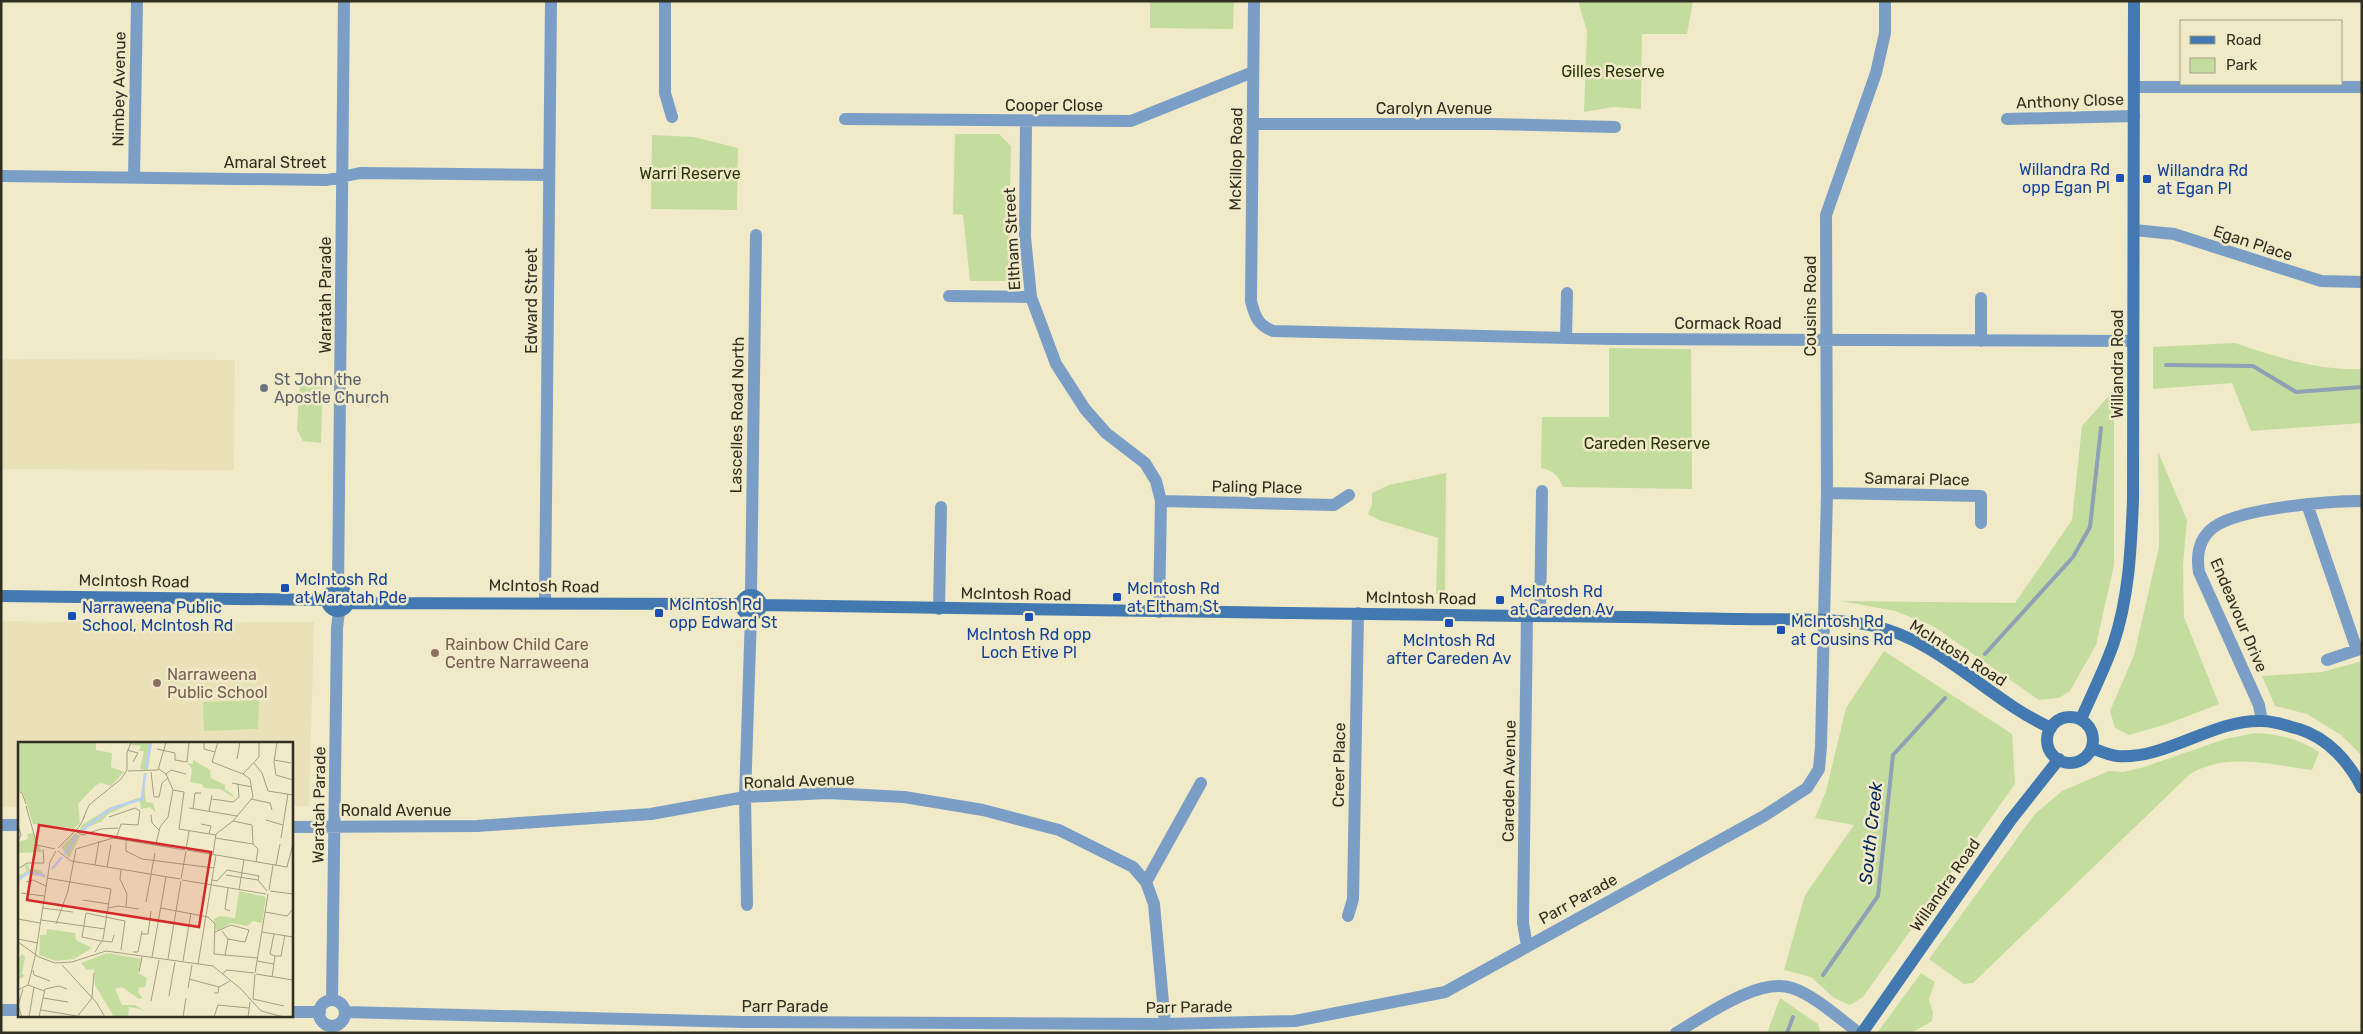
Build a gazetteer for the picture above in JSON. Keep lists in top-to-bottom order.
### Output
{
  "streets": {
    "street": [
      "Nimbey Avenue",
      "Anthony Close",
      "Cooper Close",
      "Carolyn Avenue",
      "McKillop Road",
      "Amaral Street",
      "Eltham Street",
      "Egan Place",
      "Waratah Parade",
      "Edward Street",
      "Cousins Road",
      "Cormack Road",
      "Willandra Road",
      "Lascelles Road North",
      "Samarai Place",
      "Paling Place",
      "McIntosh Road",
      "Endeavour Drive",
      "Creer Place",
      "Ronald Avenue",
      "Careden Avenue",
      "Parr Parade"
    ]
  },
  "crossings": [
    ["Nimbey Avenue", "Amaral Street"],
    ["Anthony Close", "Willandra Road"],
    ["Cooper Close", "McKillop Road"],
    ["Cooper Close", "Eltham Street"],
    ["Carolyn Avenue", "McKillop Road"],
    ["McKillop Road", "Cormack Road"],
    ["Amaral Street", "Waratah Parade"],
    ["Amaral Street", "Edward Street"],
    ["Eltham Street", "Paling Place"],
    ["Eltham Street", "McIntosh Road"],
    ["Egan Place", "Willandra Road"],
    ["Waratah Parade", "McIntosh Road"],
    ["Waratah Parade", "Ronald Avenue"],
    ["Waratah Parade", "Parr Parade"],
    ["Edward Street", "McIntosh Road"],
    ["Cousins Road", "Cormack Road"],
    ["Cousins Road", "Samarai Place"],
    ["Cousins Road", "McIntosh Road"],
    ["Cousins Road", "Parr Parade"],
    ["Cormack Road", "Willandra Road"],
    ["Willandra Road", "McIntosh Road"],
    ["Lascelles Road North", "McIntosh Road"],
    ["McIntosh Road", "Creer Place"],
    ["McIntosh Road", "Careden Avenue"],
    ["McIntosh Road", "Parr Parade"],
    ["Ronald Avenue", "Parr Parade"],
    ["Careden Avenue", "Parr Parade"]
  ],
  "water": ["South Creek"],
  "parks": ["Gilles Reserve", "Warri Reserve", "Careden Reserve"],
  "places": {
    "transit": [
      "Willandra Rd opp Egan Pl",
      "Willandra Rd at Egan Pl",
      "McIntosh Rd at Waratah Pde",
      "McIntosh Rd at Eltham St",
      "McIntosh Rd at Careden Av",
      "McIntosh Rd opp Edward St",
      "Narraweena Public School, McIntosh Rd",
      "McIntosh Rd opp Loch Etive Pl",
      "McIntosh Rd after Careden Av",
      "McIntosh Rd at Cousins Rd"
    ],
    "other": ["St John the Apostle Church", "Rainbow Child Care Centre Narraweena", "Narraweena Public School"]
  },
  "legend": ["Road", "Park"]
}
